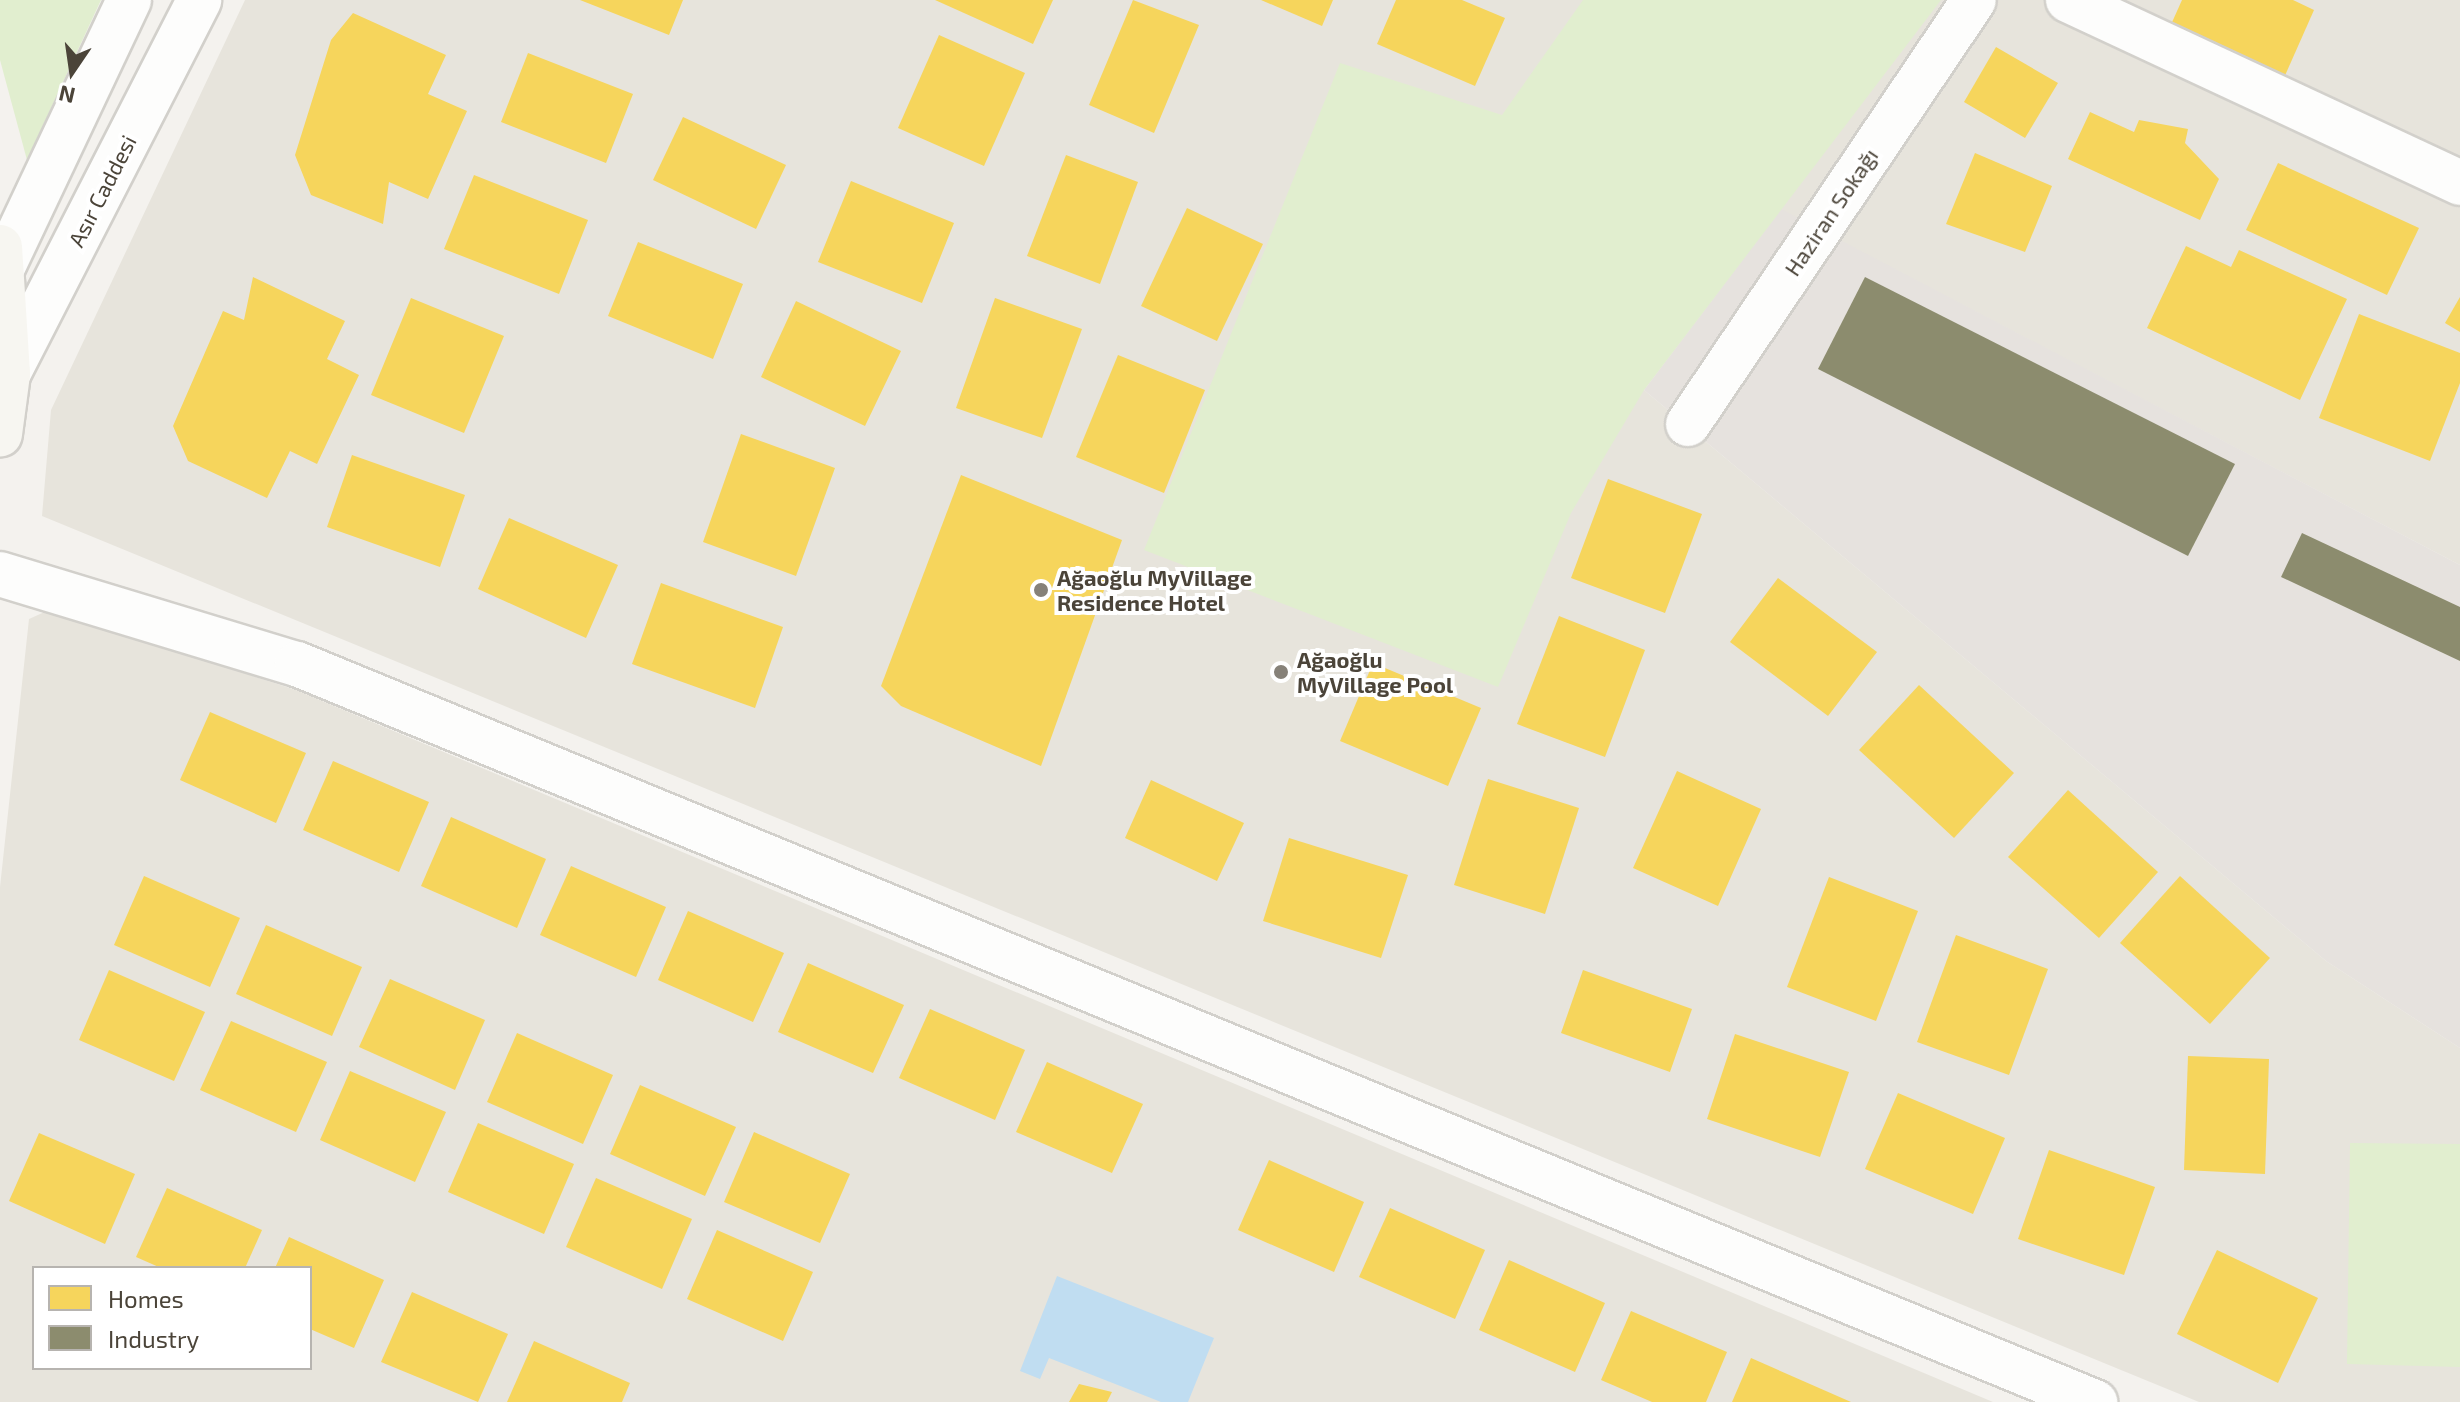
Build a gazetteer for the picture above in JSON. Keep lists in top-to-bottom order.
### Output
{
  "streets": {
    "street": ["Asır Caddesi", "Haziran Sokağı"]
  },
  "places": ["Ağaoğlu MyVillage Residence Hotel", "Ağaoğlu MyVillage Pool"],
  "legend": ["Homes", "Industry"],
  "north": "bottom"
}
